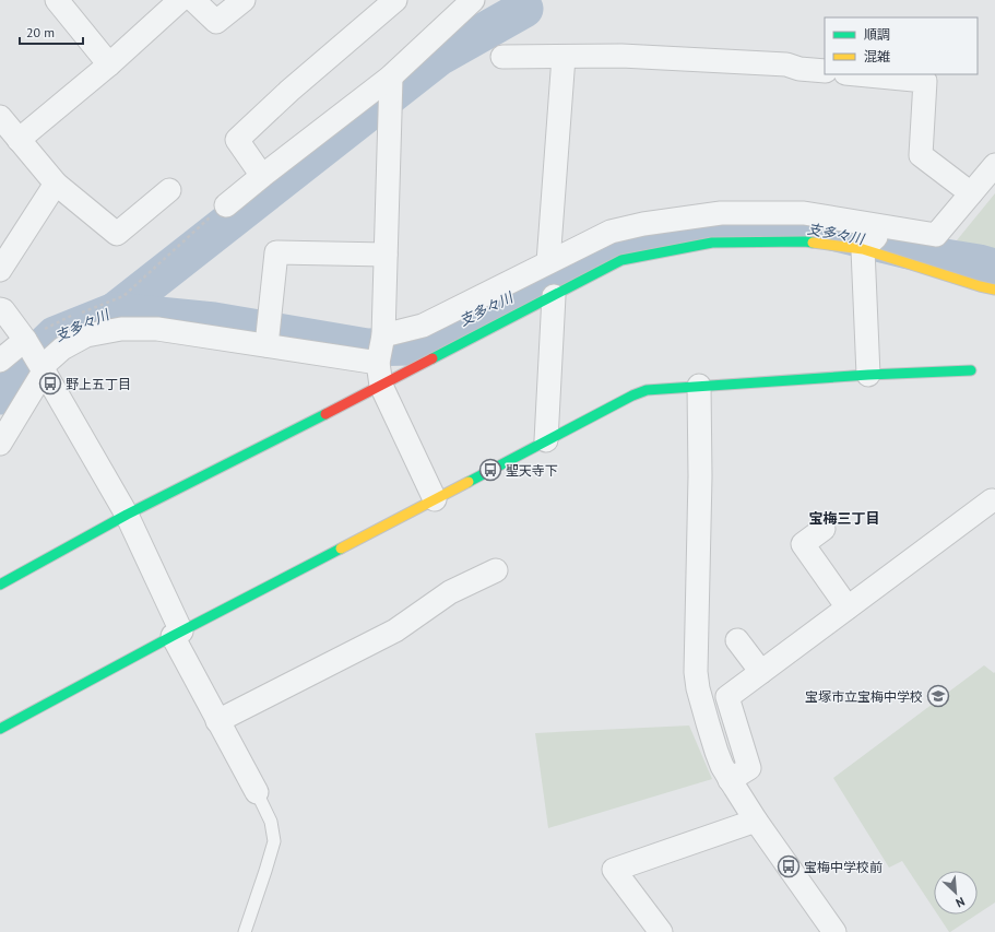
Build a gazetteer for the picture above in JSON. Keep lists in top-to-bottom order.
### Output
{
  "districts": ["宝梅三丁目"],
  "water": ["支多々川"],
  "places": {
    "bus stop": ["野上五丁目", "聖天寺下", "宝梅中学校前"],
    "school or university": ["宝塚市立宝梅中学校"]
  },
  "legend": ["順調", "混雑"],
  "scale_bar": "20 m",
  "north": "bottom right"
}
